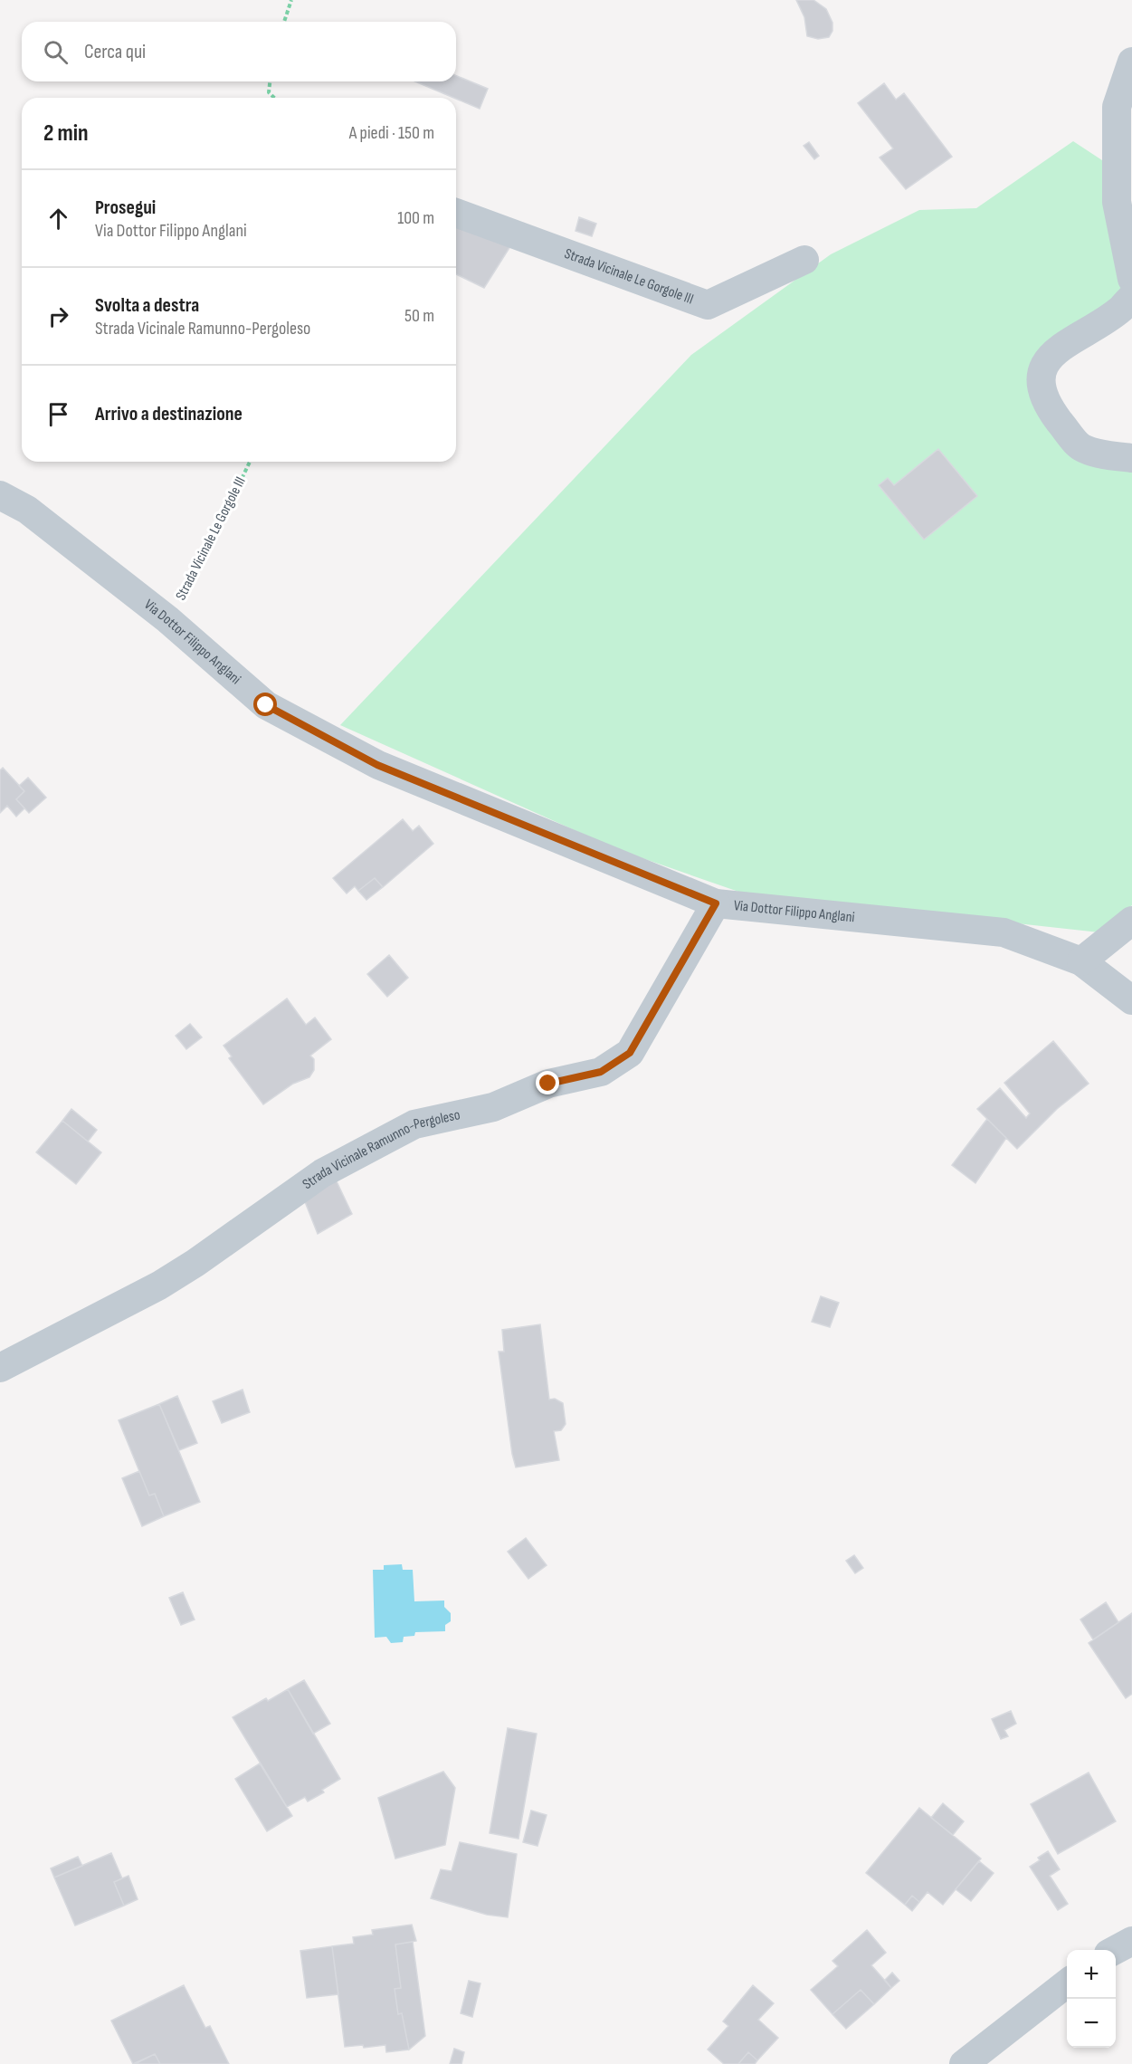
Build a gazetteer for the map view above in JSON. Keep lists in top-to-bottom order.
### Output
{
  "streets": {
    "street": ["Strada Vicinale Le Gorgole III", "Via Dottor Filippo Anglani", "Strada Vicinale Ramunno-Pergoleso"]
  },
  "crossings": [
    ["Strada Vicinale Le Gorgole III", "Via Dottor Filippo Anglani"],
    ["Via Dottor Filippo Anglani", "Strada Vicinale Ramunno-Pergoleso"]
  ],
  "page": {
    "search": "Cerca qui",
    "heading": ["2 min", "A piedi · 150 m"],
    "list": [
      ["Prosegui", "Via Dottor Filippo Anglani", "100 m"],
      ["Svolta a destra", "Strada Vicinale Ramunno-Pergoleso", "50 m"],
      "Arrivo a destinazione"
    ],
    "map_buttons": ["+", "−"]
  }
}
